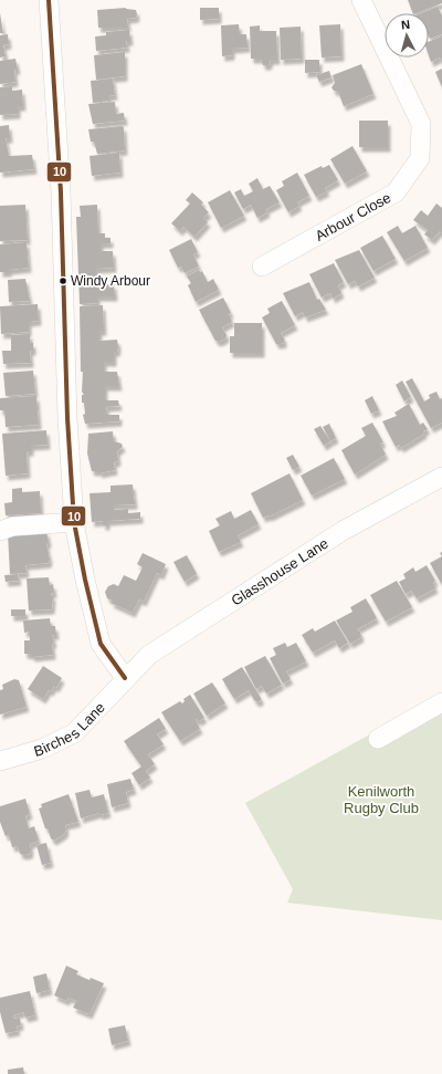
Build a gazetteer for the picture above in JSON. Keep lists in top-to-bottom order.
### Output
{
  "streets": {
    "street": ["Arbour Close", "Glasshouse Lane", "Birches Lane"]
  },
  "crossings": [
    ["Glasshouse Lane", "Birches Lane"]
  ],
  "parks": ["Kenilworth Rugby Club"],
  "places": ["Windy Arbour"],
  "lines": ["transit line 10"],
  "north": "top"
}
